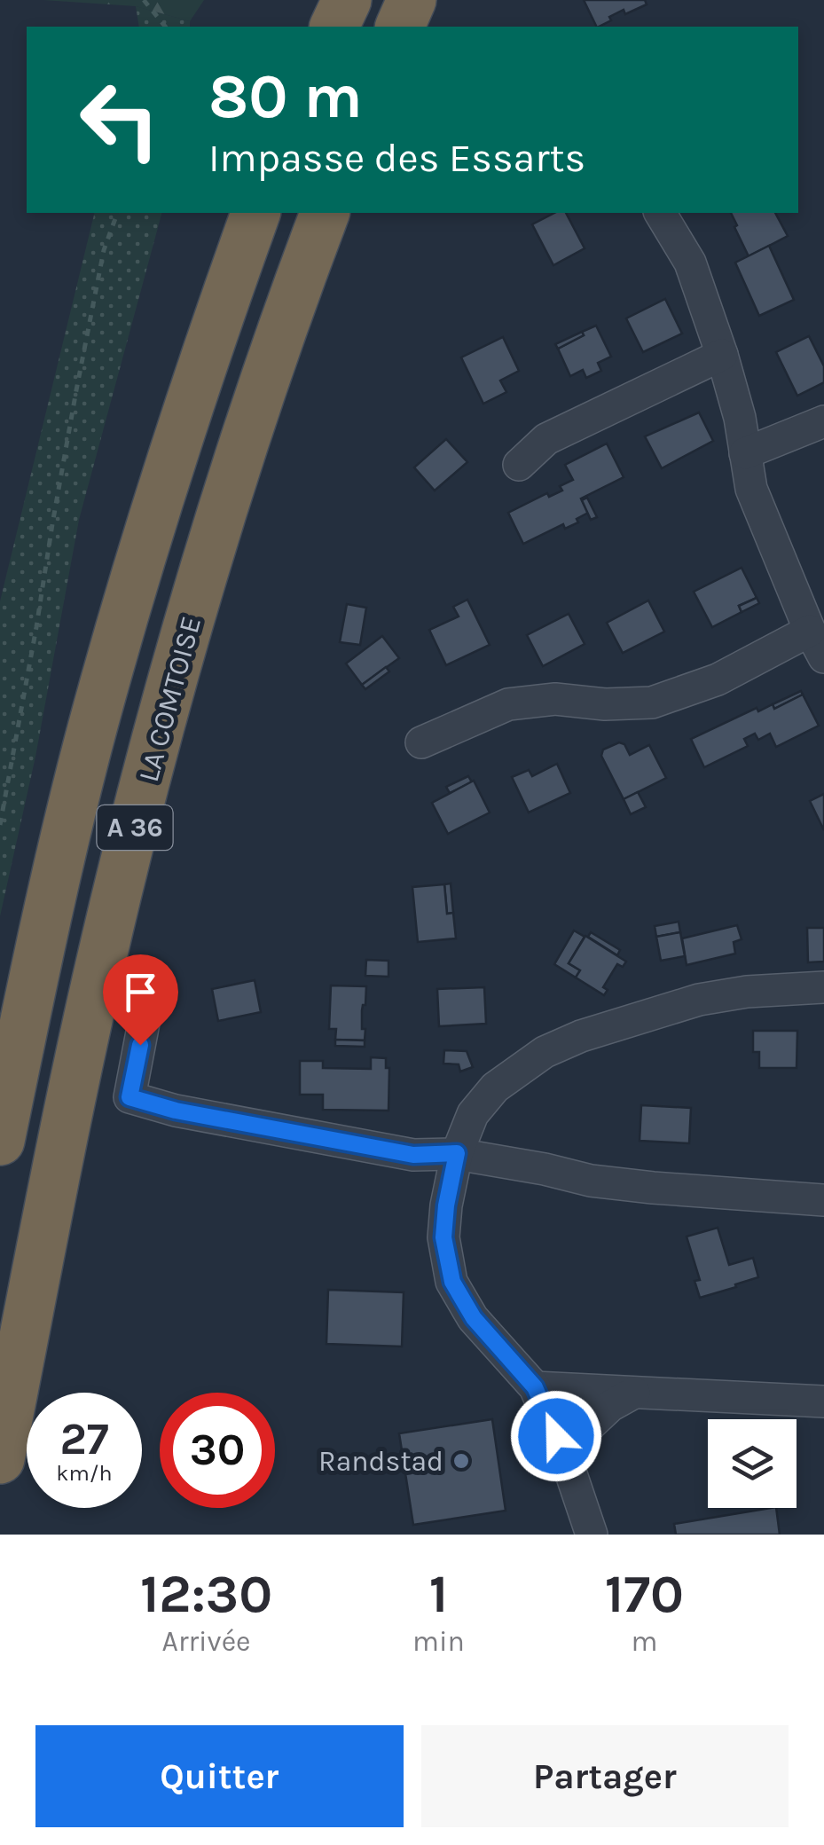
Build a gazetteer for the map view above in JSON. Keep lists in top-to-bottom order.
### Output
{
  "streets": {
    "highway": ["LA COMTOISE", "A 36"]
  },
  "places": ["Randstad"],
  "page": {
    "turn": ["80 m", "Impasse des Essarts"],
    "speed": "27 km/h",
    "limit": "30",
    "eta": [
      "12:30",
      "Arrivée",
      "1",
      "min",
      "170",
      "m"
    ],
    "buttons": ["Quitter", "Partager"]
  }
}
